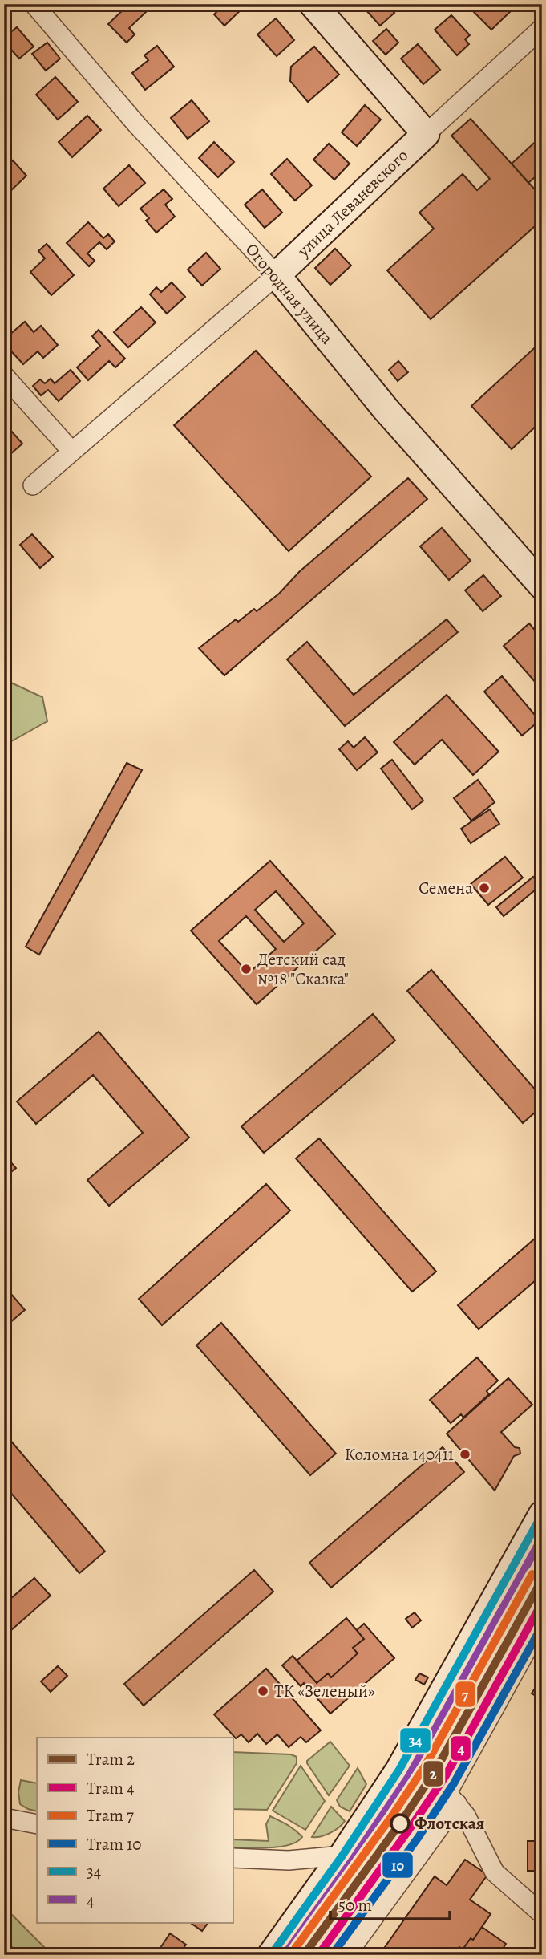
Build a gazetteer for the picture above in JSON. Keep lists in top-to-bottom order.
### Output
{
  "streets": {
    "street": ["улица Леваневского", "Огородная улица"]
  },
  "crossings": [
    ["улица Леваневского", "Огородная улица"]
  ],
  "places": [
    "Семена",
    "Детский сад №18 \"Сказка\"",
    "Коломна 140411",
    "ТК «Зеленый»",
    "Флотская"
  ],
  "lines": [
    "transit line 34",
    "transit line 4",
    "tram line 7",
    "tram line 2",
    "tram line 4",
    "tram line 10"
  ],
  "legend": [
    "Tram 2",
    "Tram 4",
    "Tram 7",
    "Tram 10",
    "34",
    "4"
  ],
  "scale_bar": "50 m"
}
